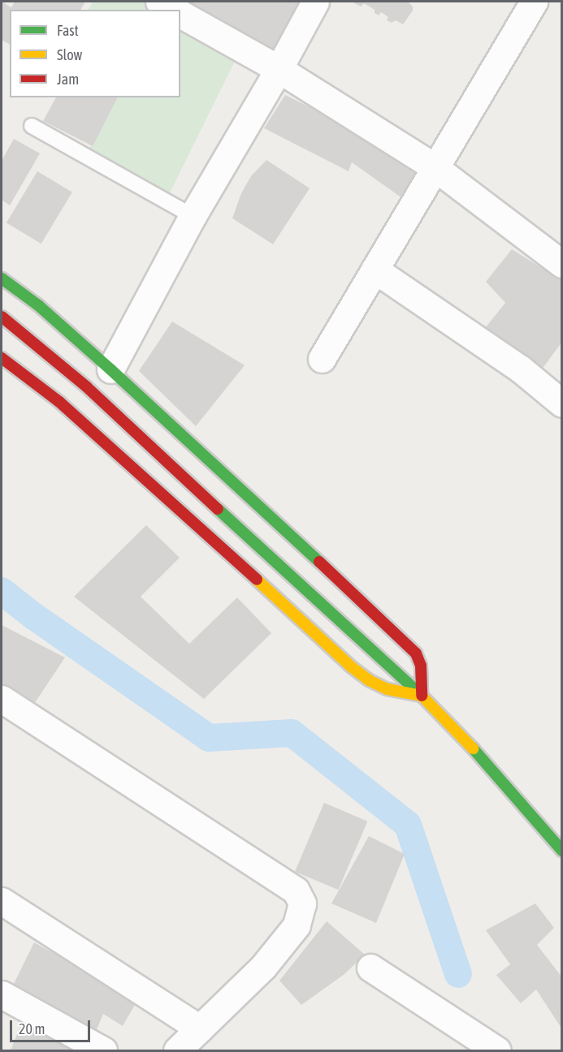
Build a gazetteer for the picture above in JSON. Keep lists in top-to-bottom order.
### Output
{
  "legend": ["Fast", "Slow", "Jam"],
  "scale_bar": "20 m"
}
